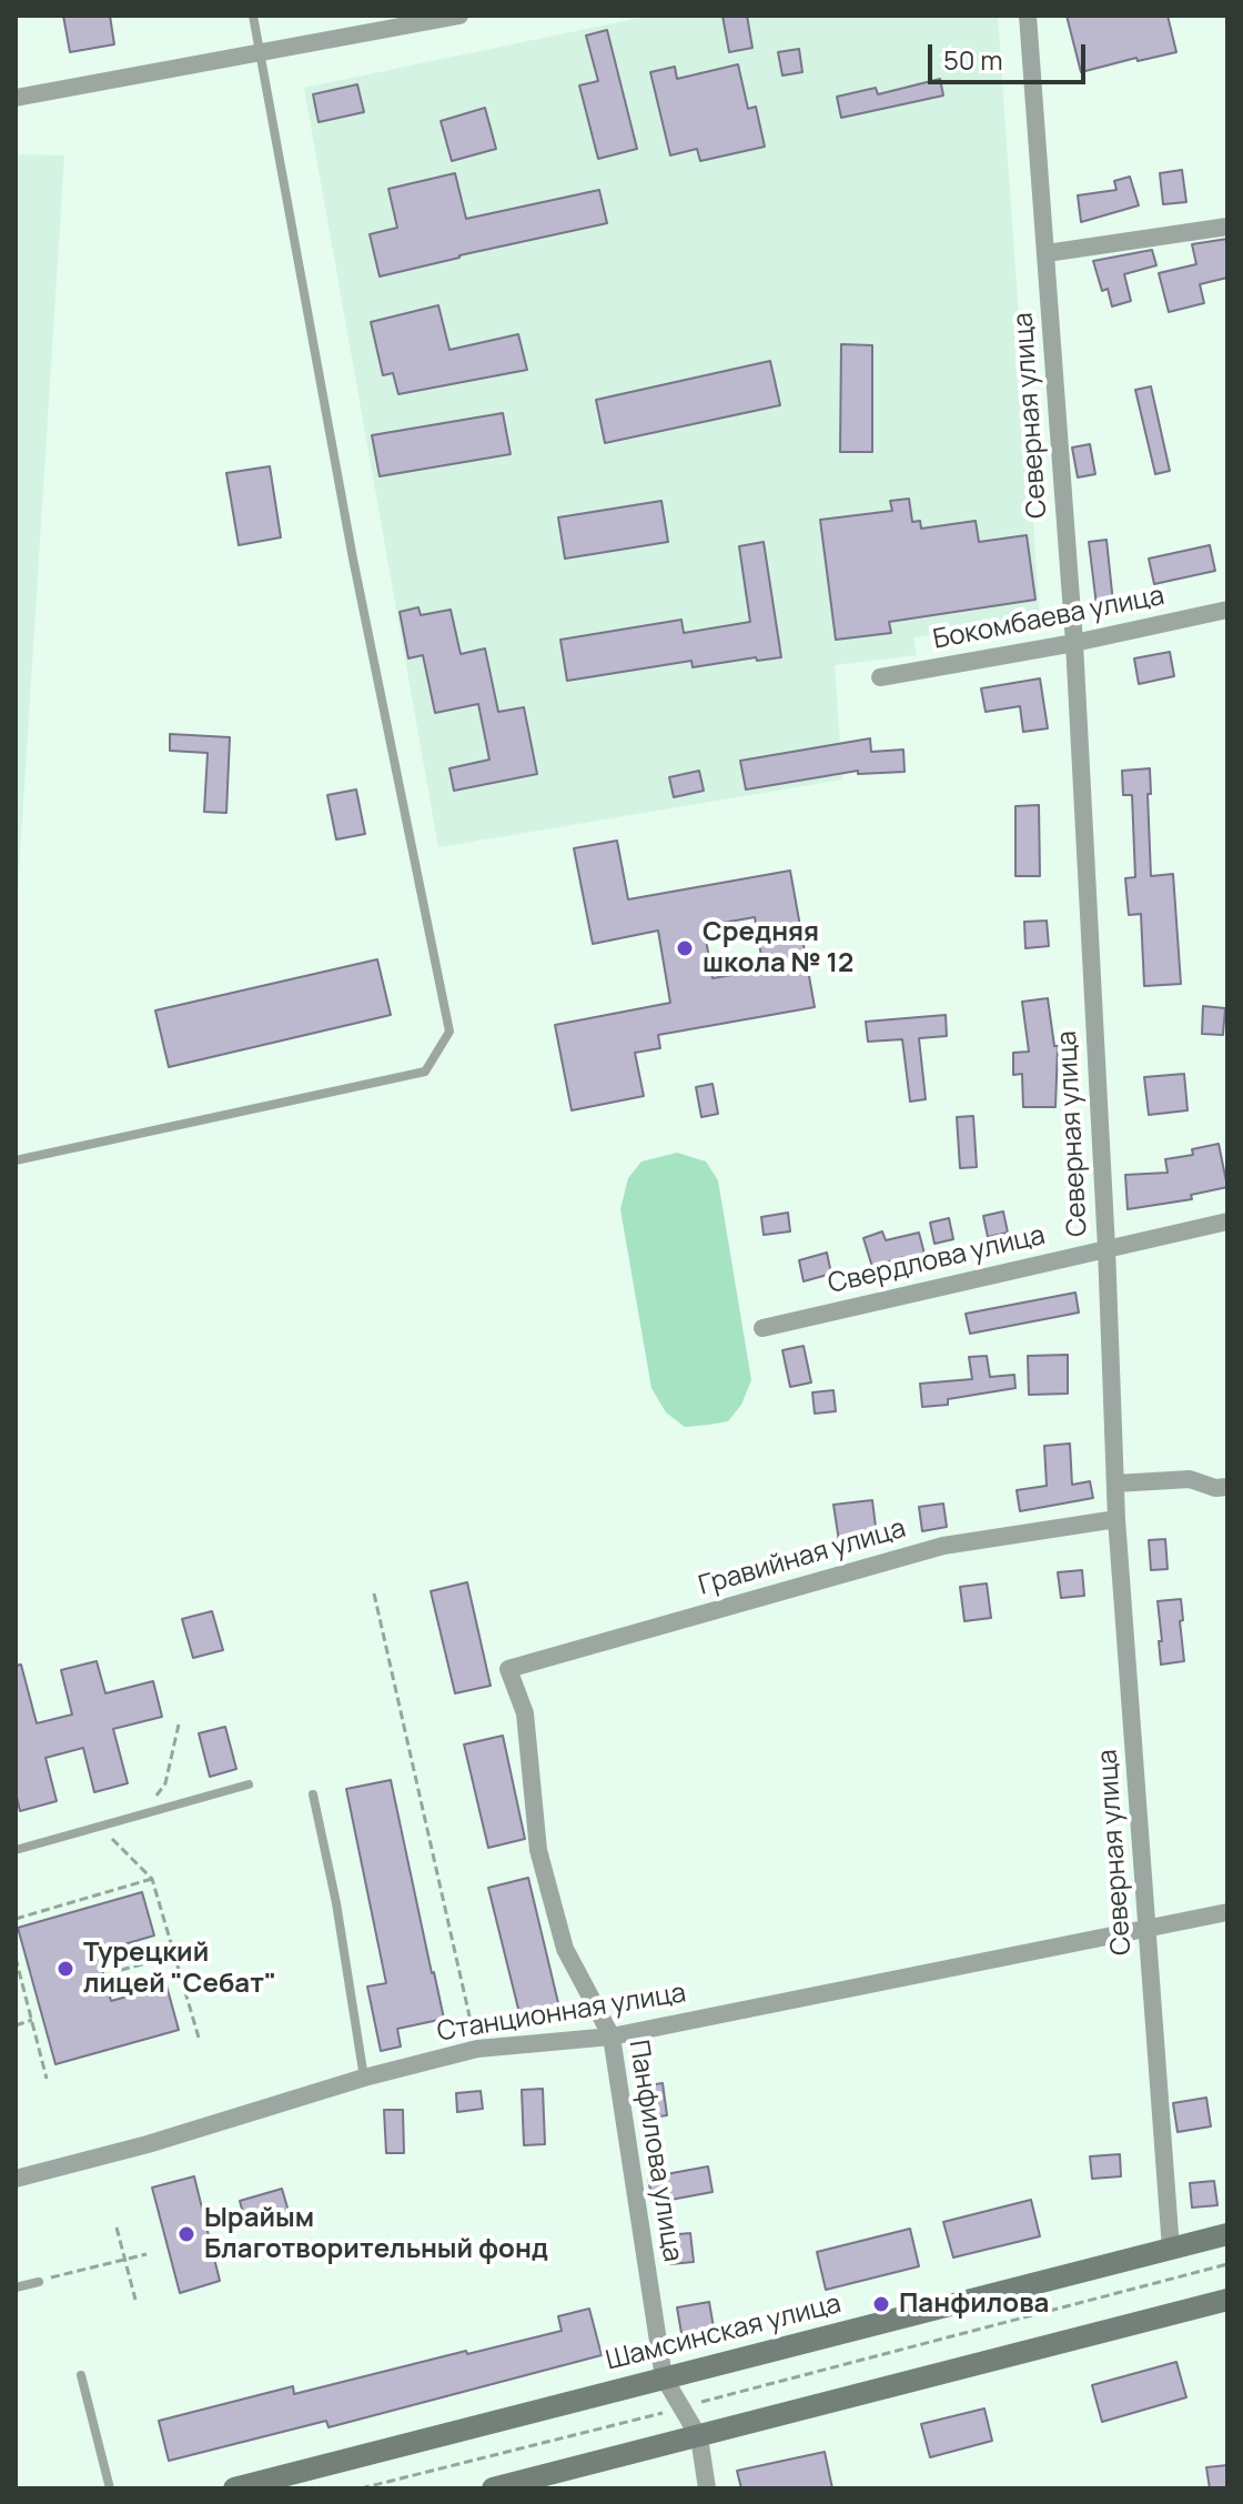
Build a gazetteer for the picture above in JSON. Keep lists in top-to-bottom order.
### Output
{
  "streets": {
    "main road": ["Шамсинская улица"],
    "street": [
      "Северная улица",
      "Бокомбаева улица",
      "Свердлова улица",
      "Гравийная улица",
      "Станционная улица",
      "Панфилова улица"
    ]
  },
  "crossings": [
    ["Северная улица", "Бокомбаева улица"],
    ["Северная улица", "Свердлова улица"],
    ["Северная улица", "Гравийная улица"],
    ["Северная улица", "Станционная улица"],
    ["Северная улица", "Шамсинская улица"],
    ["Гравийная улица", "Панфилова улица"],
    ["Станционная улица", "Панфилова улица"],
    ["Панфилова улица", "Шамсинская улица"]
  ],
  "places": [
    "Средняя школа № 12",
    "Турецкий лицей \"Себат\"",
    "Ырайым Благотворительный фонд",
    "Панфилова"
  ],
  "scale_bar": "50 m"
}
